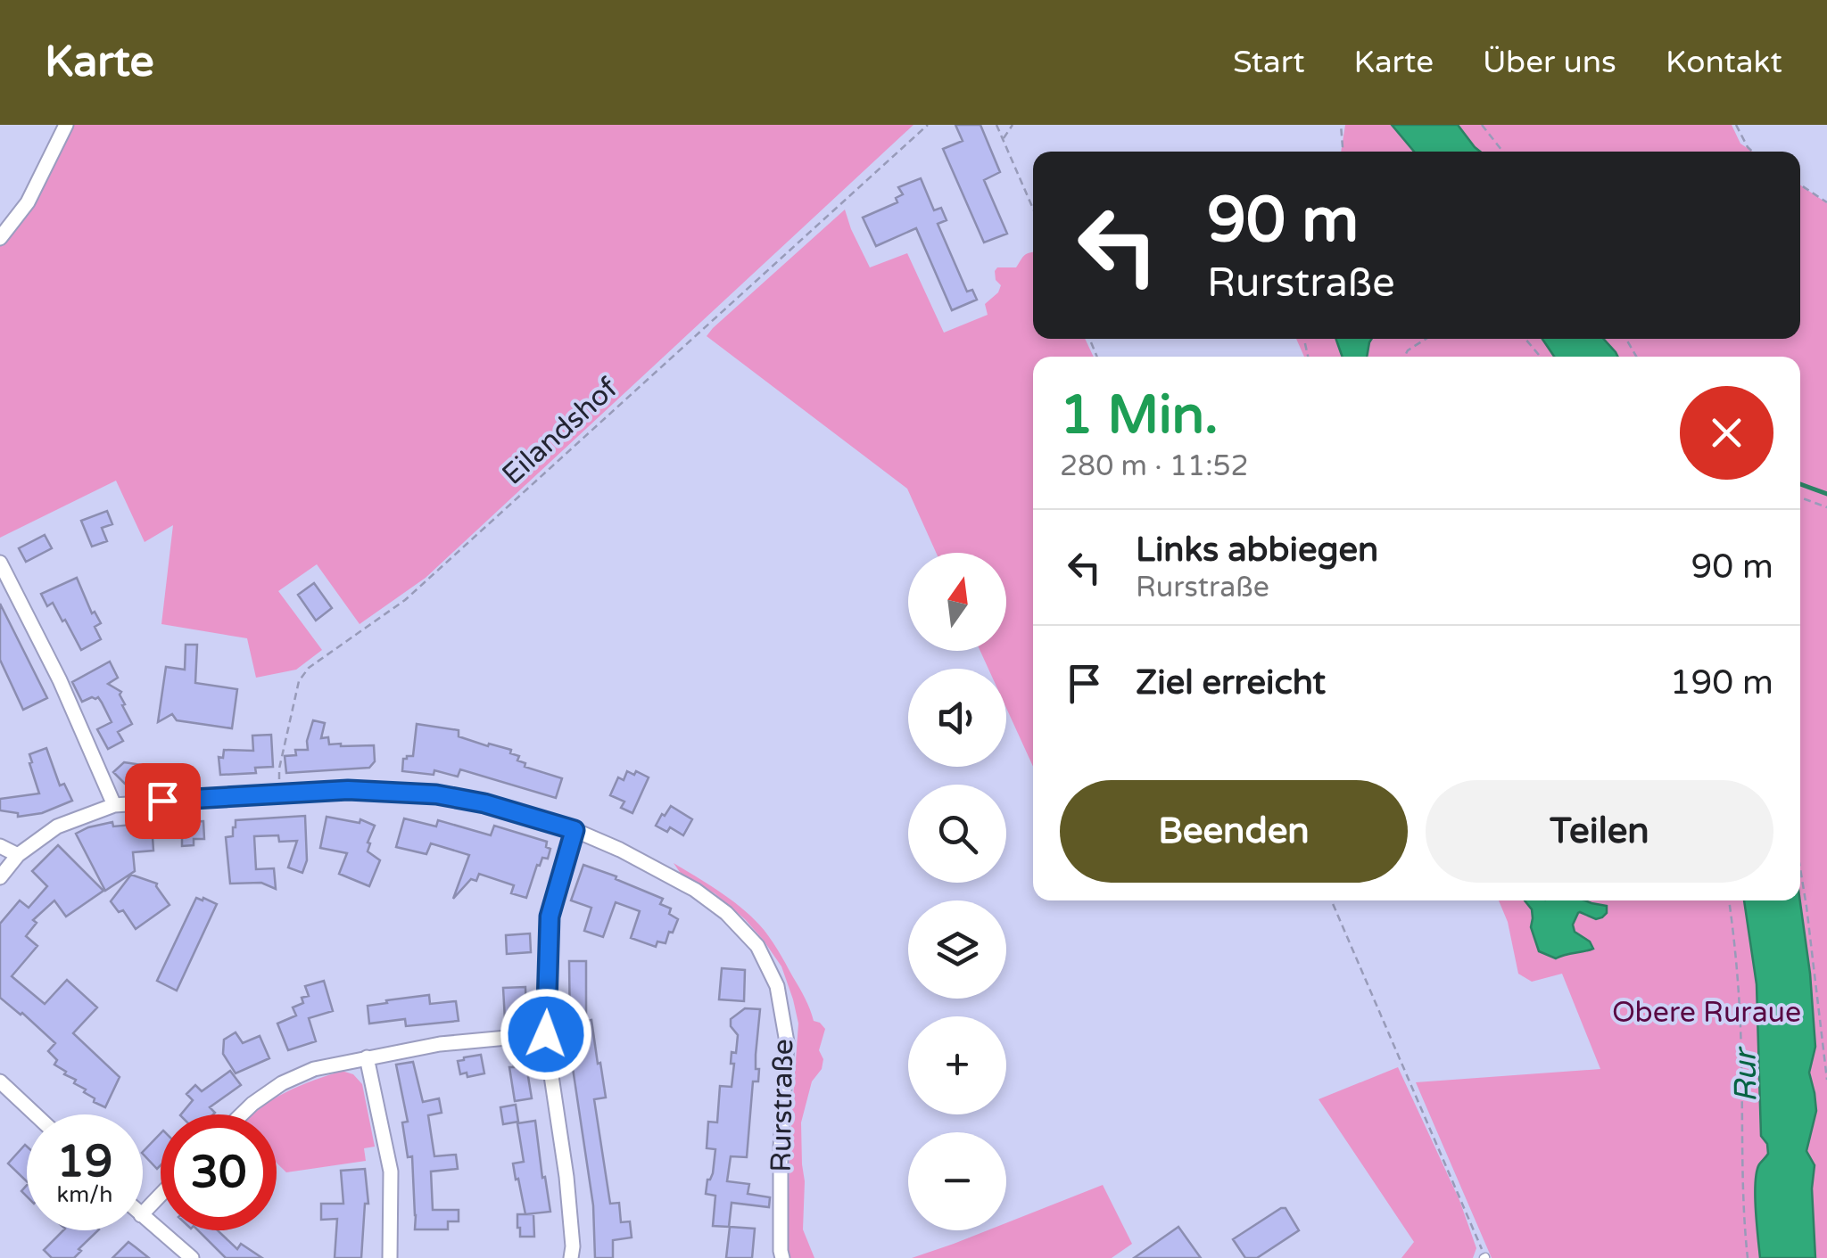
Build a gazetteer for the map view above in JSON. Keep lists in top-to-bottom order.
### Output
{
  "streets": {
    "street": ["Rurstraße"],
    "path": ["Eilandshof"]
  },
  "crossings": [
    ["Eilandshof", "Rurstraße"]
  ],
  "water": ["Rur"],
  "parks": ["Obere Ruraue"],
  "north": "top",
  "page": {
    "header": "Karte",
    "nav": [
      "Start",
      "Karte",
      "Über uns",
      "Kontakt"
    ],
    "turn": ["90 m", "Rurstraße"],
    "heading": ["1 Min.", "280 m · 11:52"],
    "list": [
      {
        "name": "Links abbiegen",
        "note": "Rurstraße",
        "value": "90 m"
      },
      {
        "name": "Ziel erreicht",
        "value": "190 m"
      }
    ],
    "map_buttons": ["+", "−"],
    "buttons": ["Beenden", "Teilen"],
    "speed": "19 km/h",
    "limit": "30"
  }
}
